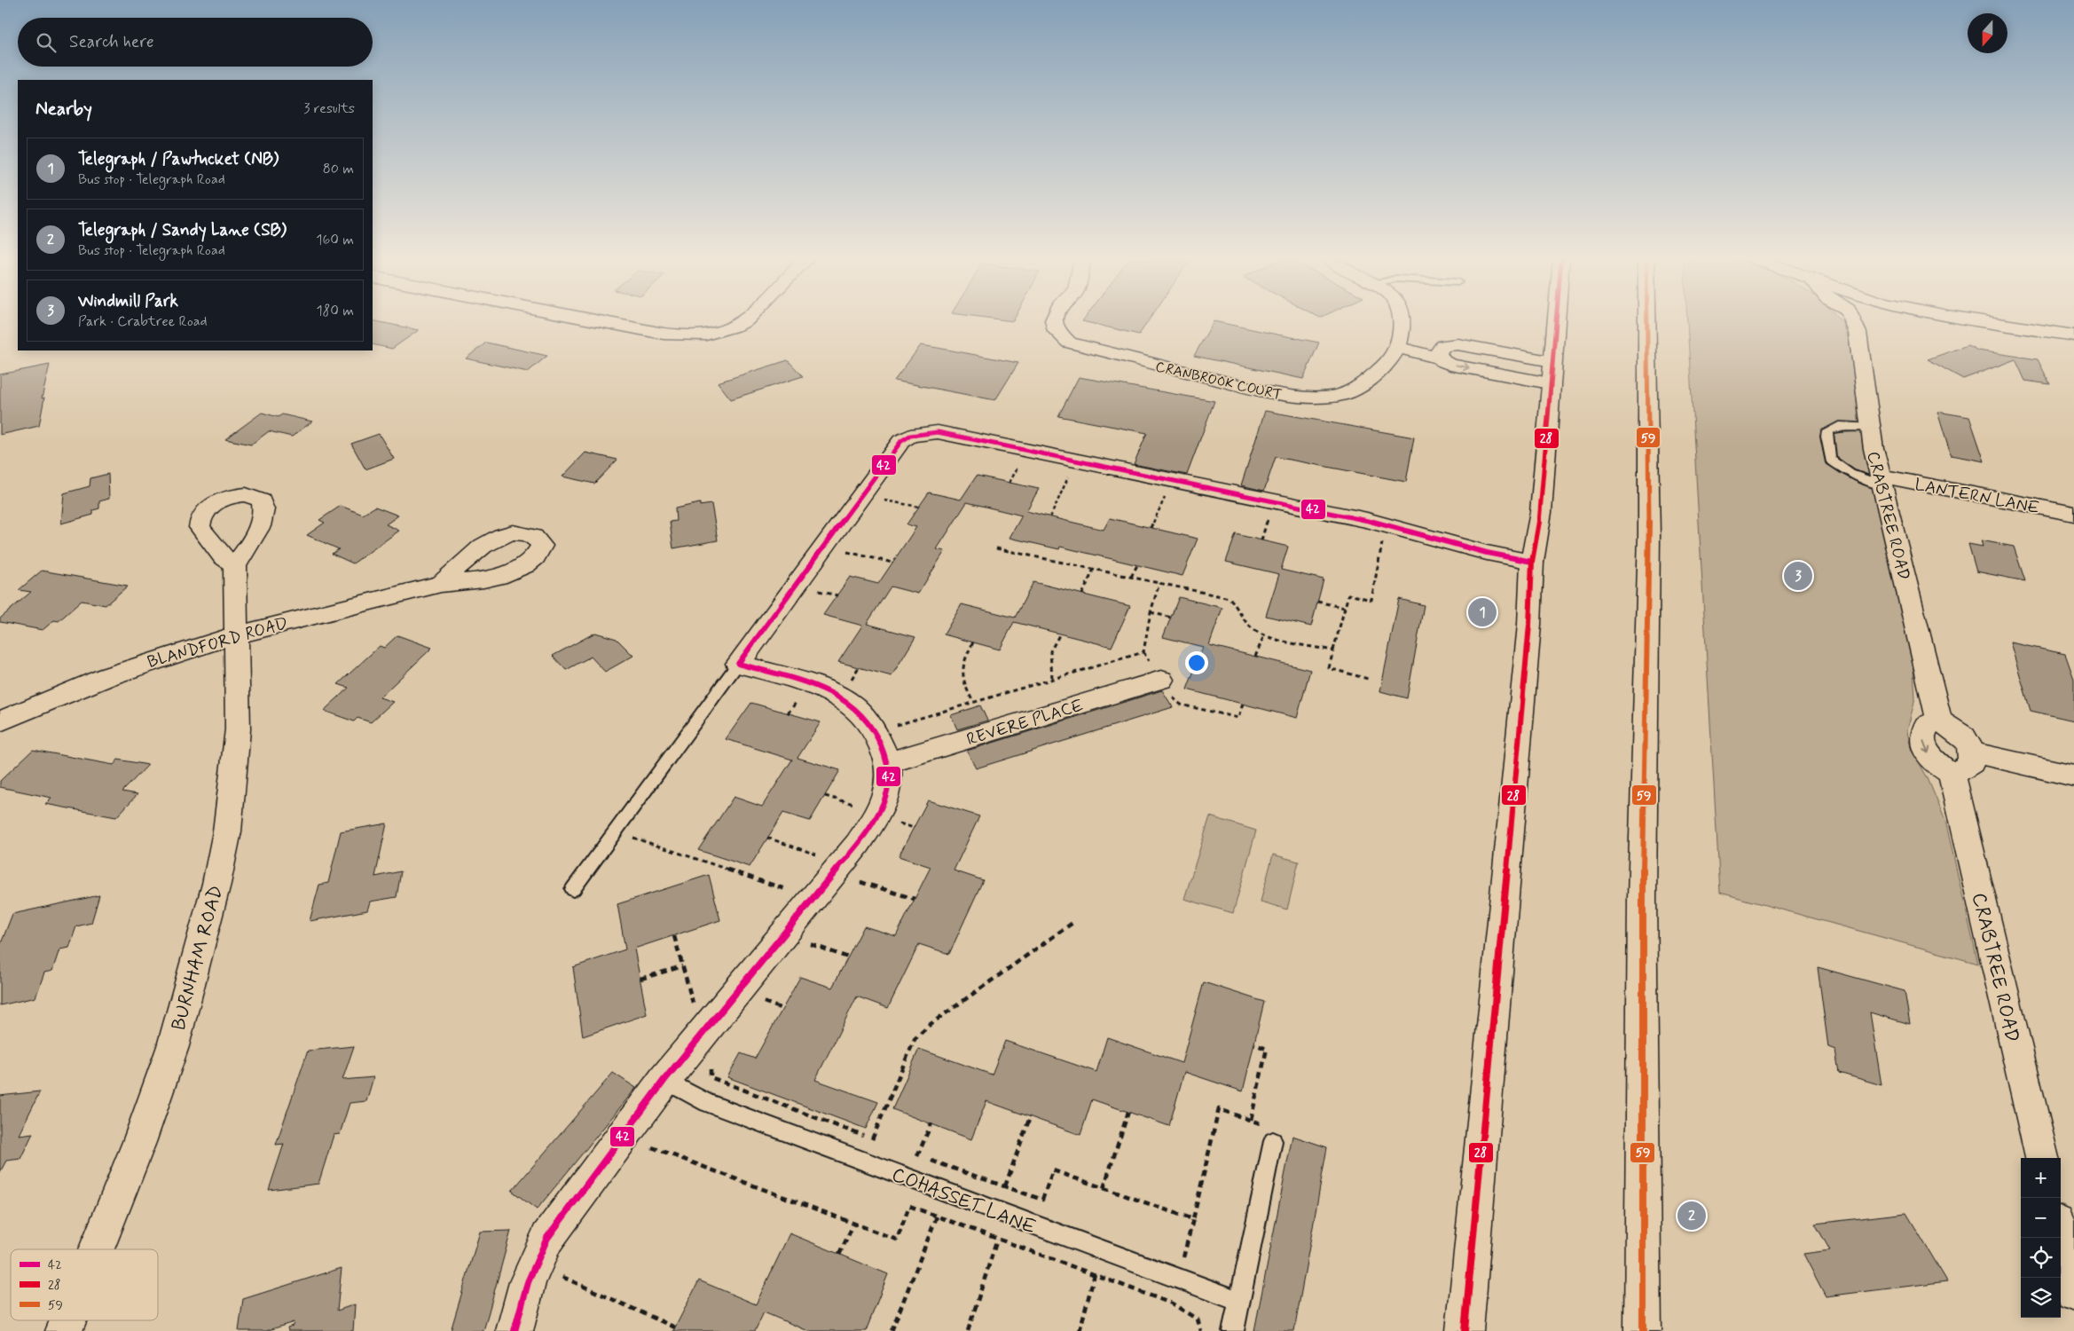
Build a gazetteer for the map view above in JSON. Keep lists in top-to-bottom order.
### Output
{
  "streets": {
    "main road": [
      "CRANBROOK COURT",
      "LANTERN LANE",
      "CRABTREE ROAD",
      "BLANDFORD ROAD",
      "REVERE PLACE",
      "BURNHAM ROAD"
    ],
    "lane": ["COHASSET LANE"]
  },
  "crossings": [
    ["LANTERN LANE", "CRABTREE ROAD"],
    ["BLANDFORD ROAD", "BURNHAM ROAD"]
  ],
  "lines": ["transit line 28", "transit line 59", "transit line 42"],
  "legend": ["42", "28", "59"],
  "north": "bottom",
  "page": {
    "search": "Search here",
    "heading": ["Nearby", "3 results"],
    "list": [
      {
        "mark": "1",
        "name": "Telegraph / Pawtucket (NB)",
        "note": "Bus stop · Telegraph Road",
        "value": "80 m"
      },
      {
        "mark": "2",
        "name": "Telegraph / Sandy Lane (SB)",
        "note": "Bus stop · Telegraph Road",
        "value": "160 m"
      },
      {
        "mark": "3",
        "name": "Windmill Park",
        "note": "Park · Crabtree Road",
        "value": "180 m"
      }
    ],
    "pins": ["3", "1", "2"],
    "map_buttons": ["+", "−"]
  }
}
